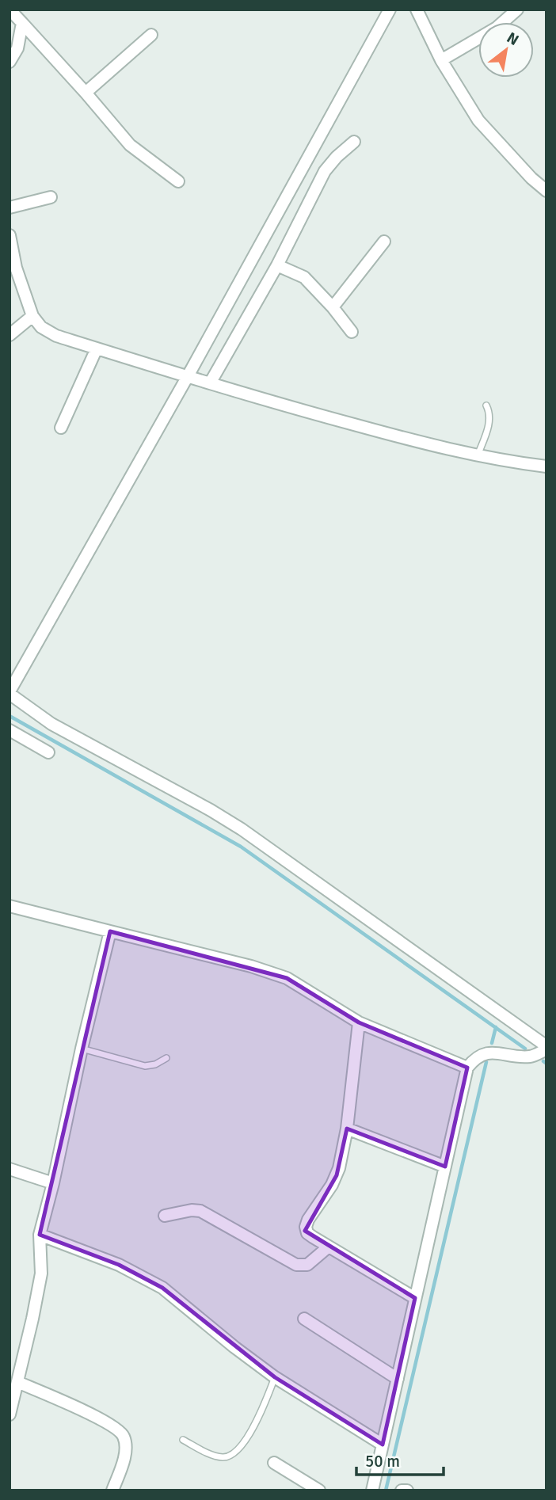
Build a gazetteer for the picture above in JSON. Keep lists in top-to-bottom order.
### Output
{
  "scale_bar": "50 m",
  "north": "top right"
}
